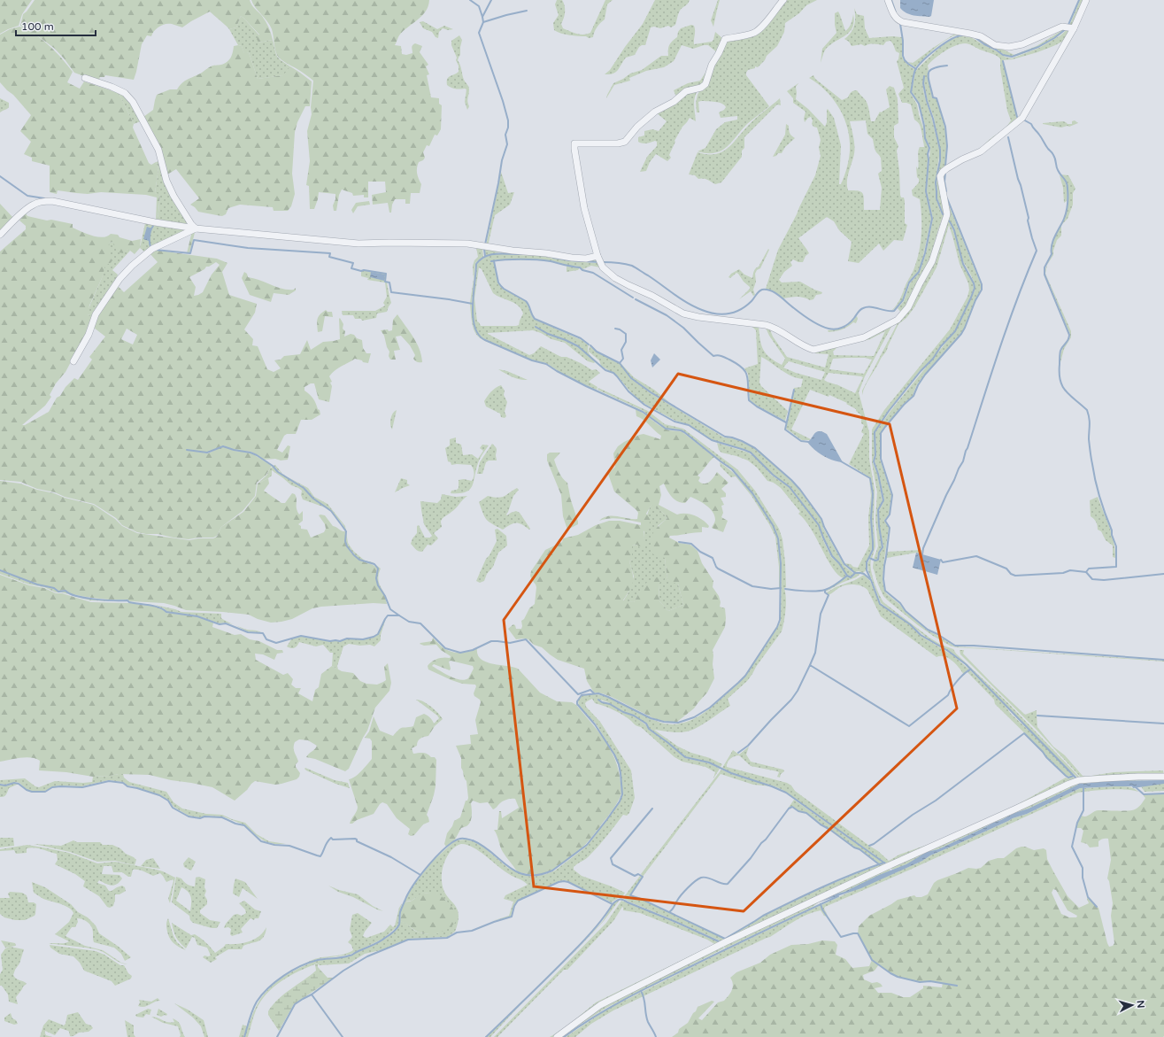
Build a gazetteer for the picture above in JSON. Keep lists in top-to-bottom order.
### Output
{
  "scale_bar": "100 m",
  "north": "right"
}
